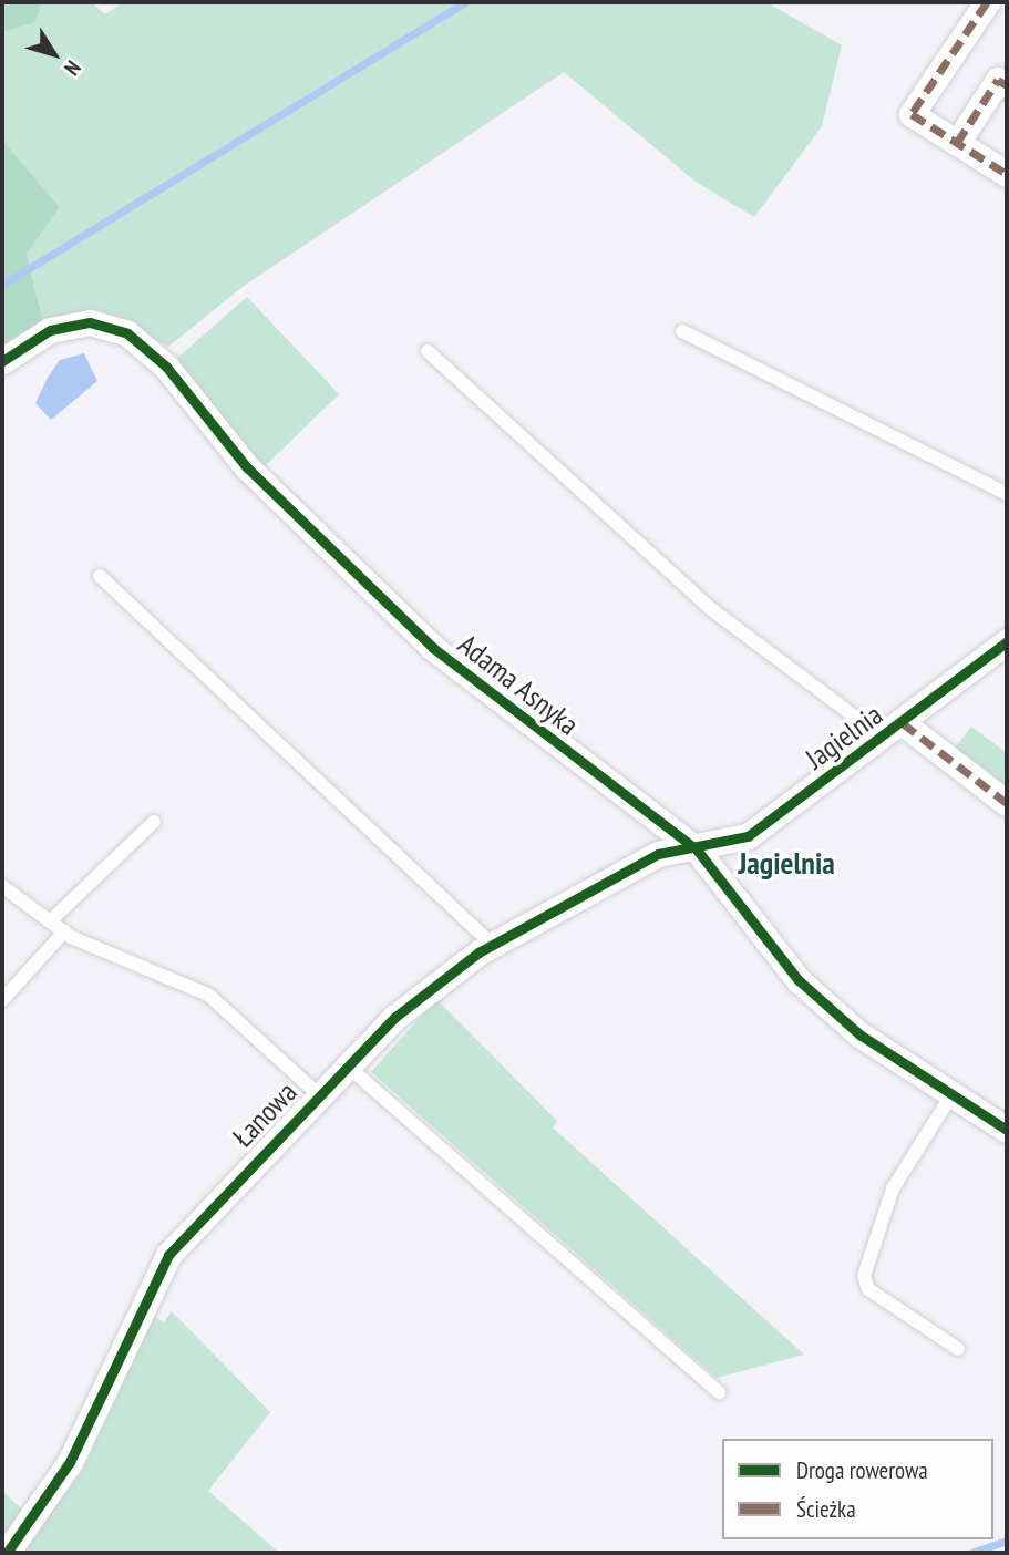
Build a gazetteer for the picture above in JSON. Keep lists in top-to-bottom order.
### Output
{
  "streets": {
    "street": ["Adama Asnyka", "Jagielnia", "Łanowa"]
  },
  "crossings": [
    ["Adama Asnyka", "Jagielnia"],
    ["Adama Asnyka", "Łanowa"],
    ["Jagielnia", "Łanowa"]
  ],
  "districts": ["Jagielnia"],
  "legend": ["Droga rowerowa", "Ścieżka"],
  "north": "bottom right"
}
